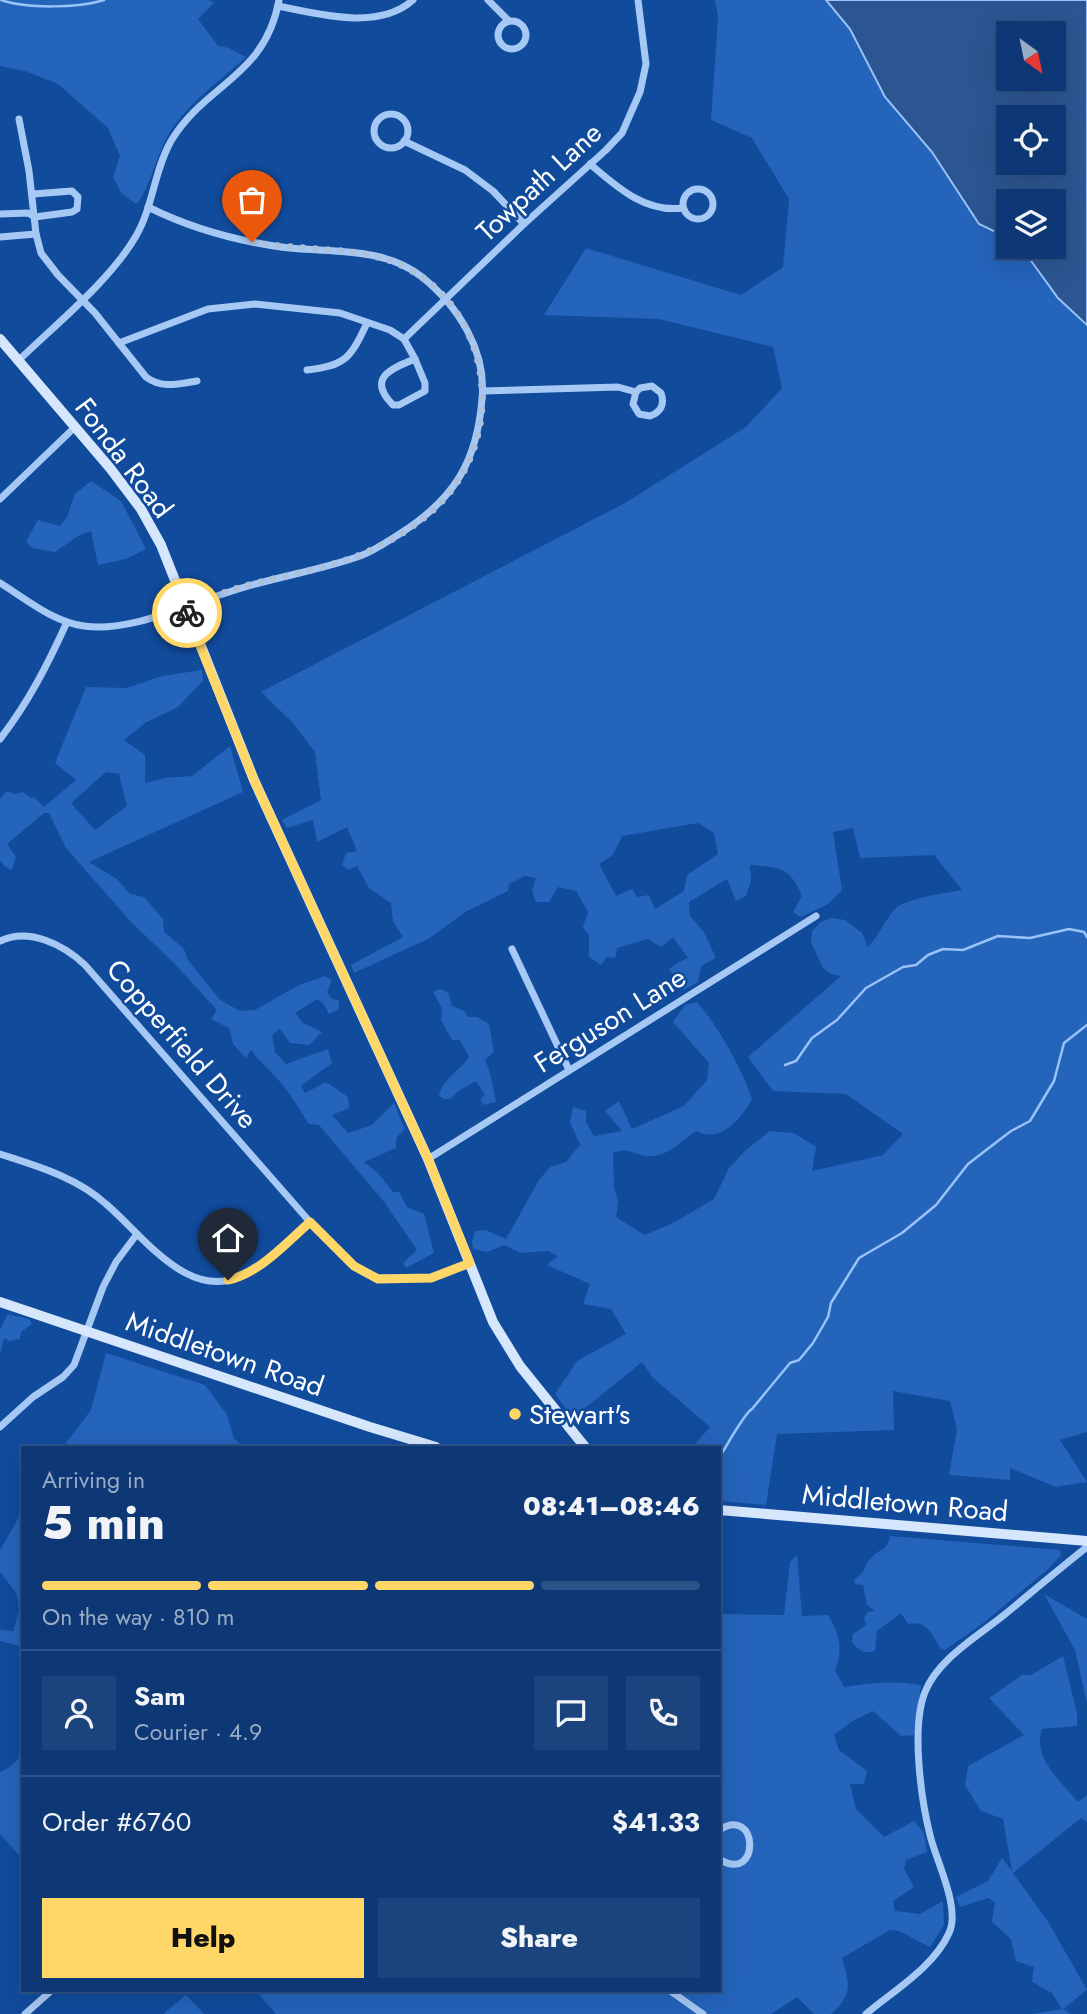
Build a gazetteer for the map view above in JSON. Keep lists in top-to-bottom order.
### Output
{
  "streets": {
    "street": [
      "Towpath Lane",
      "Fonda Road",
      "Ferguson Lane",
      "Copperfield Drive",
      "Middletown Road"
    ]
  },
  "crossings": [
    ["Fonda Road", "Ferguson Lane"],
    ["Fonda Road", "Copperfield Drive"]
  ],
  "places": ["Stewart's"],
  "north": "bottom right",
  "page": {
    "heading": ["5 min", "Arriving in", "08:41–08:46"],
    "panel": [
      "Sam",
      "Courier · 4.9",
      "Order #6760",
      "$41.33"
    ],
    "bar": "On the way · 810 m",
    "buttons": ["Help", "Share"]
  }
}
